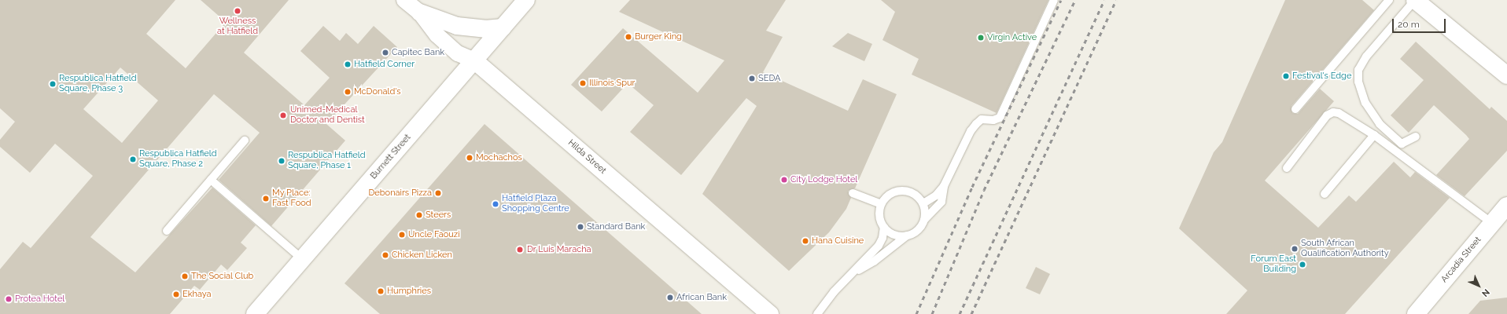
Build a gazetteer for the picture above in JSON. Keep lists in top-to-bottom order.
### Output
{
  "streets": {
    "street": ["Burnett Street", "Hilda Street", "Arcadia Street"]
  },
  "crossings": [
    ["Burnett Street", "Hilda Street"]
  ],
  "places": [
    "Wellness at Hatfield",
    "Burger King",
    "Virgin Active",
    "Capitec Bank",
    "Hatfield Corner",
    "Festival's Edge",
    "SEDA",
    "Illinois Spur",
    "Respublica Hatfield Square, Phase 3",
    "McDonald's",
    "Unimed-Medical Doctor and Dentist",
    "Mochachos",
    "Respublica Hatfield Square, Phase 2",
    "Respublica Hatfield Square, Phase 1",
    "City Lodge Hotel",
    "Debonairs Pizza",
    "My Place: Fast Food",
    "Hatfield Plaza Shopping Centre",
    "Steers",
    "Standard Bank",
    "Uncle Faouzi",
    "Hana Cuisine",
    "South African Qualification Authority",
    "Dr Luis Maracha",
    "Chicken Licken",
    "Forum East Building",
    "The Social Club",
    "Humphries",
    "Ekhaya",
    "African Bank",
    "Protea Hotel"
  ],
  "scale_bar": "20 m",
  "north": "bottom right"
}
